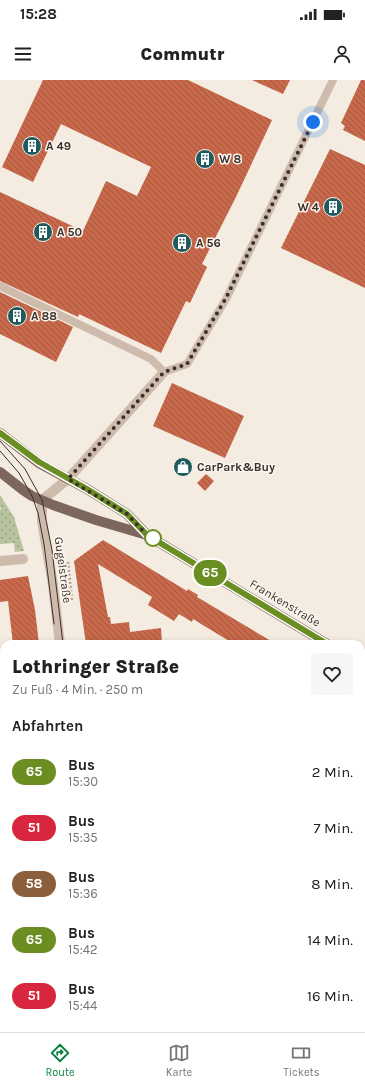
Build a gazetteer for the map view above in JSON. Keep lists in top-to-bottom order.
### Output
{
  "streets": {
    "main road": ["Frankenstraße"],
    "street": ["Gugelstraße"]
  },
  "crossings": [
    ["Gugelstraße", "Frankenstraße"]
  ],
  "places": {
    "building": [
      "A 49",
      "W 8",
      "W 4",
      "A 50",
      "A 56",
      "A 88"
    ],
    "shop": ["CarPark&Buy"]
  },
  "lines": ["bus line 65"],
  "page": {
    "status": "15:28",
    "header": "Commutr",
    "on_map": "65",
    "heading": [
      ["Lothringer Straße", "Zu Fuß · 4 Min. · 250 m"],
      "Abfahrten"
    ],
    "list": [
      {
        "mark": "65",
        "name": "Bus",
        "note": "15:30",
        "value": "2 Min."
      },
      {
        "mark": "51",
        "name": "Bus",
        "note": "15:35",
        "value": "7 Min."
      },
      {
        "mark": "58",
        "name": "Bus",
        "note": "15:36",
        "value": "8 Min."
      },
      {
        "mark": "65",
        "name": "Bus",
        "note": "15:42",
        "value": "14 Min."
      },
      {
        "mark": "51",
        "name": "Bus",
        "note": "15:44",
        "value": "16 Min."
      }
    ],
    "tabs": ["Route", "Karte", "Tickets"]
  }
}
